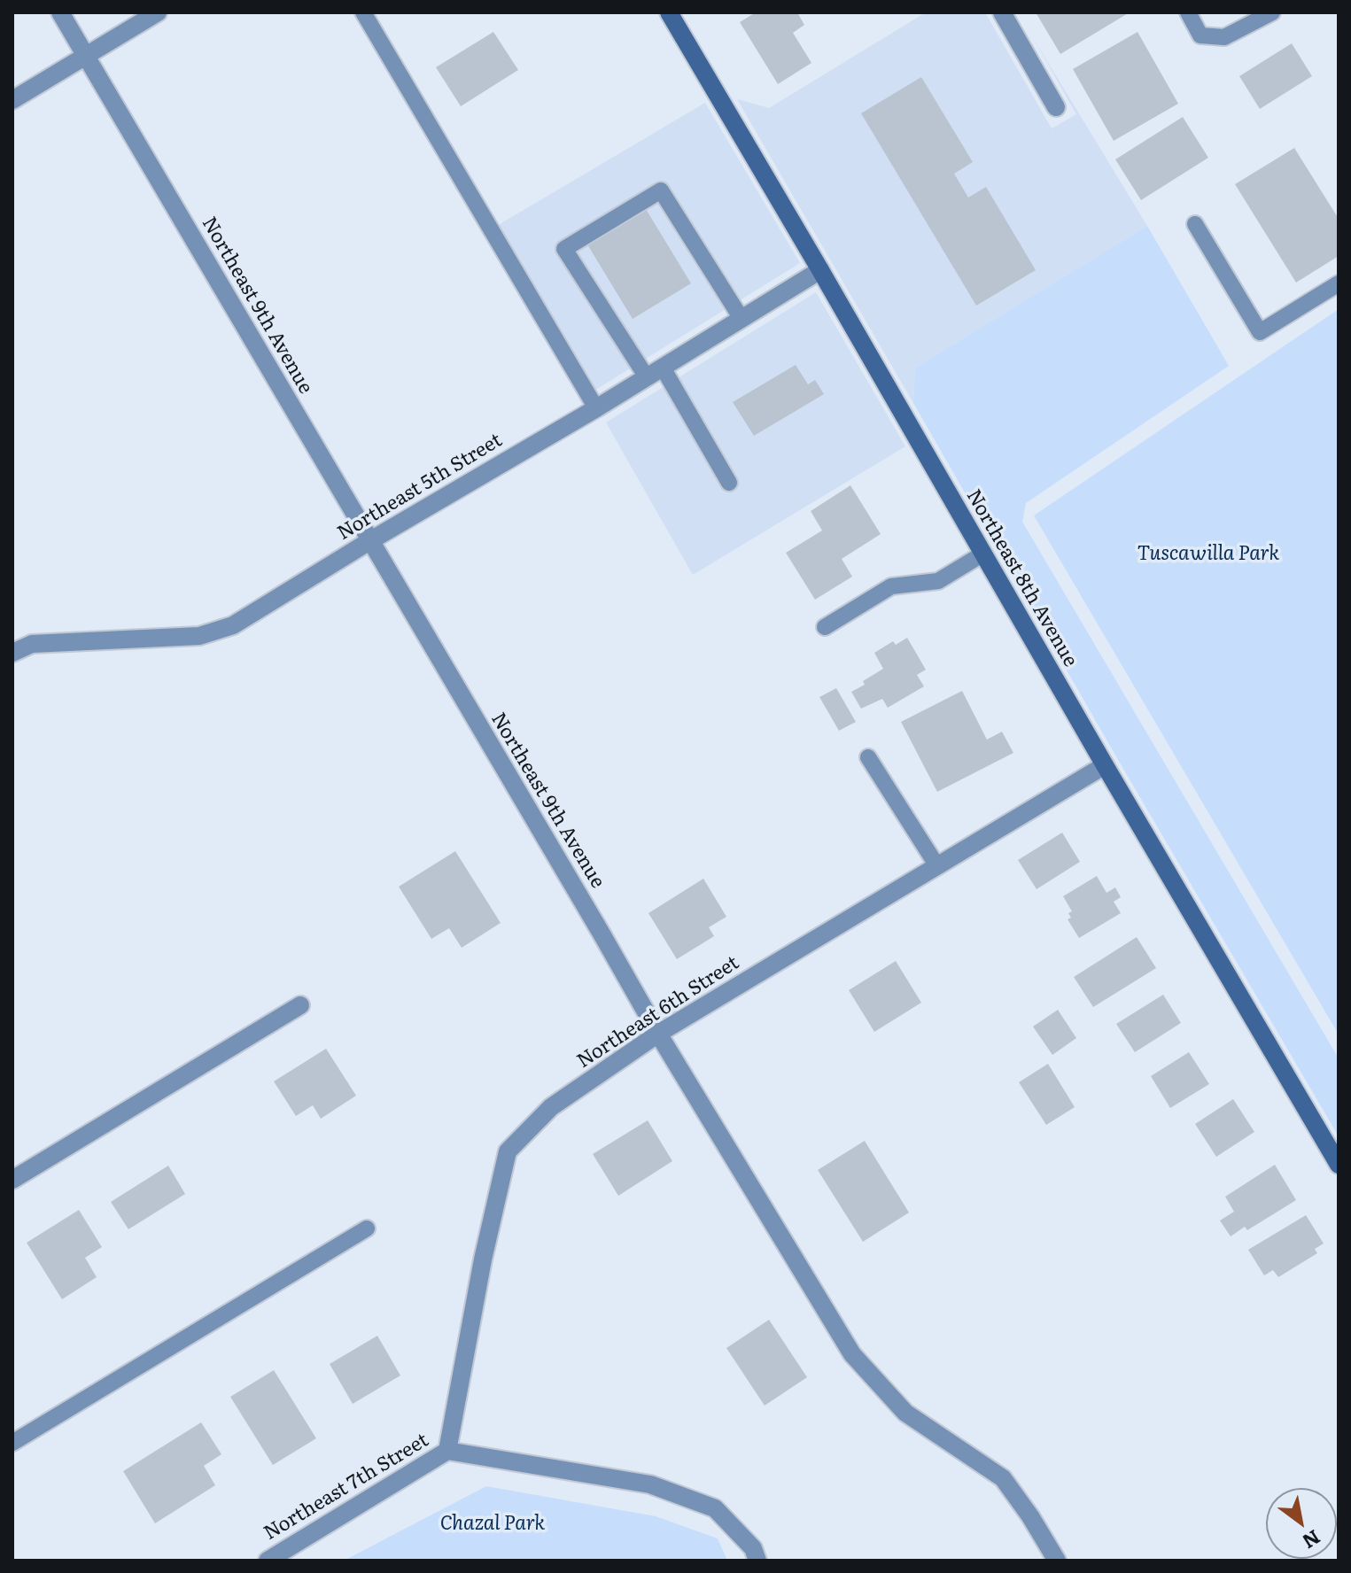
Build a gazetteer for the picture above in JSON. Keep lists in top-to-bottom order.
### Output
{
  "streets": {
    "main road": ["Northeast 8th Avenue"],
    "street": [
      "Northeast 9th Avenue",
      "Northeast 5th Street",
      "Northeast 6th Street",
      "Northeast 7th Street"
    ]
  },
  "crossings": [
    ["Northeast 9th Avenue", "Northeast 5th Street"],
    ["Northeast 9th Avenue", "Northeast 6th Street"],
    ["Northeast 5th Street", "Northeast 8th Avenue"],
    ["Northeast 8th Avenue", "Northeast 6th Street"],
    ["Northeast 6th Street", "Northeast 7th Street"]
  ],
  "parks": ["Tuscawilla Park", "Chazal Park"],
  "north": "bottom right"
}
